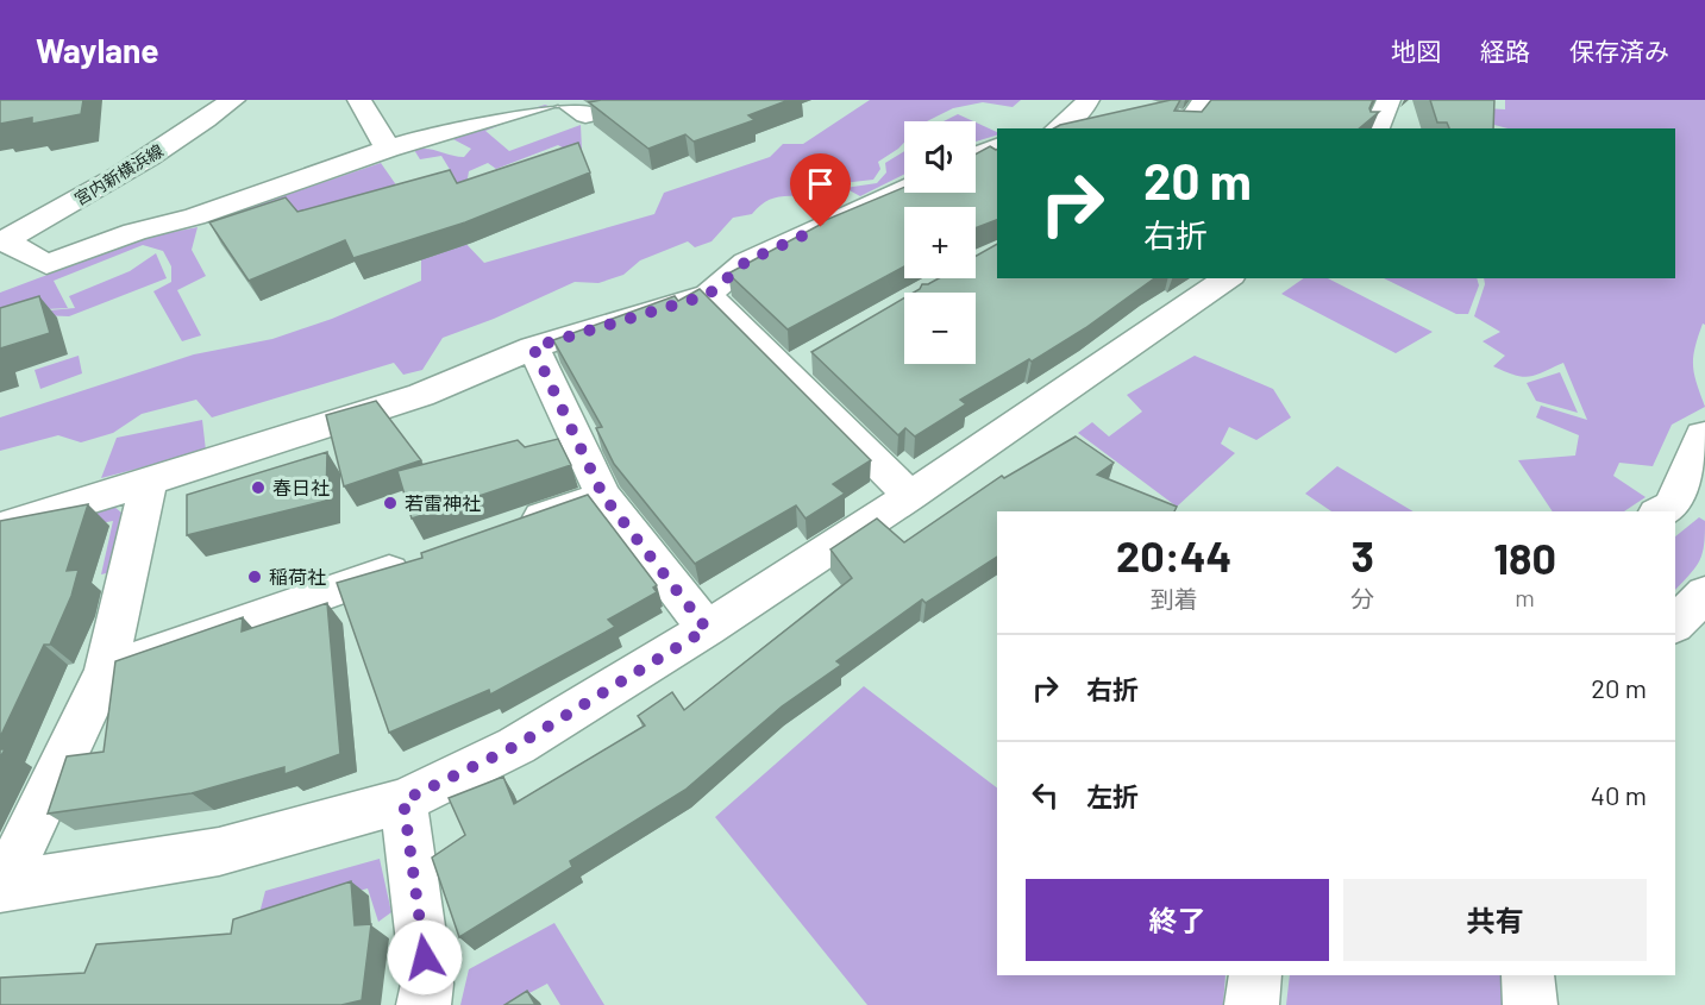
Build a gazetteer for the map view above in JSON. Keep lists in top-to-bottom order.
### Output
{
  "streets": {
    "street": ["宮内新横浜線"]
  },
  "places": ["春日社", "若雷神社", "稲荷社"],
  "page": {
    "header": "Waylane",
    "nav": ["地図", "経路", "保存済み"],
    "map_buttons": ["+", "−"],
    "turn": ["20 m", "右折"],
    "eta": [
      "20:44",
      "到着",
      "3",
      "分",
      "180",
      "m"
    ],
    "list": [
      {
        "name": "右折",
        "value": "20 m"
      },
      {
        "name": "左折",
        "value": "40 m"
      }
    ],
    "buttons": ["終了", "共有"]
  }
}
